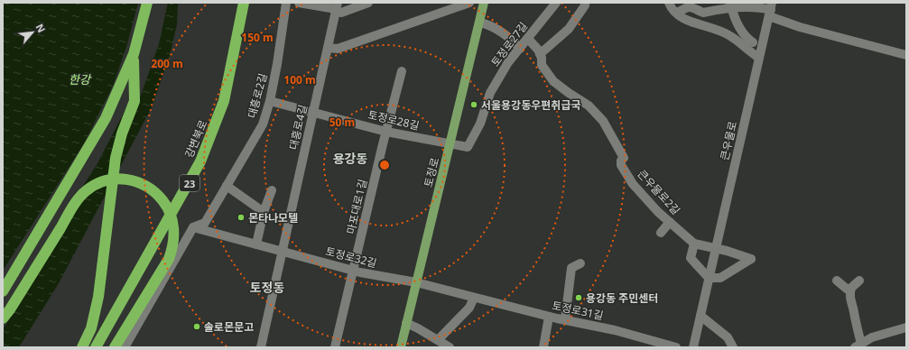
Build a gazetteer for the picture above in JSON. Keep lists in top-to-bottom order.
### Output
{
  "streets": {
    "highway": ["강변북로", "23"],
    "main road": ["토정로"],
    "street": [
      "토정로27길",
      "대흥로2길",
      "토정로28길",
      "대흥로4길",
      "큰우물로",
      "큰우물로2길",
      "마포대로1길",
      "토정로32길",
      "토정로31길"
    ]
  },
  "crossings": [
    ["토정로27길", "토정로28길"],
    ["토정로27길", "토정로"],
    ["토정로27길", "큰우물로2길"],
    ["대흥로2길", "토정로28길"],
    ["대흥로2길", "토정로32길"],
    ["토정로28길", "대흥로4길"],
    ["토정로28길", "토정로"],
    ["토정로28길", "마포대로1길"],
    ["대흥로4길", "토정로32길"],
    ["큰우물로", "큰우물로2길"],
    ["토정로", "토정로32길"],
    ["토정로", "토정로31길"],
    ["마포대로1길", "토정로32길"],
    ["토정로32길", "토정로31길"]
  ],
  "districts": ["용강동", "토정동"],
  "water": ["한강"],
  "places": [
    "서울용강동우편취급국",
    "몬타나모텔",
    "용강동 주민센터",
    "솔로몬문고"
  ],
  "north": "top right",
  "rings": [
    "150 m",
    "200 m",
    "100 m",
    "50 m"
  ]
}
